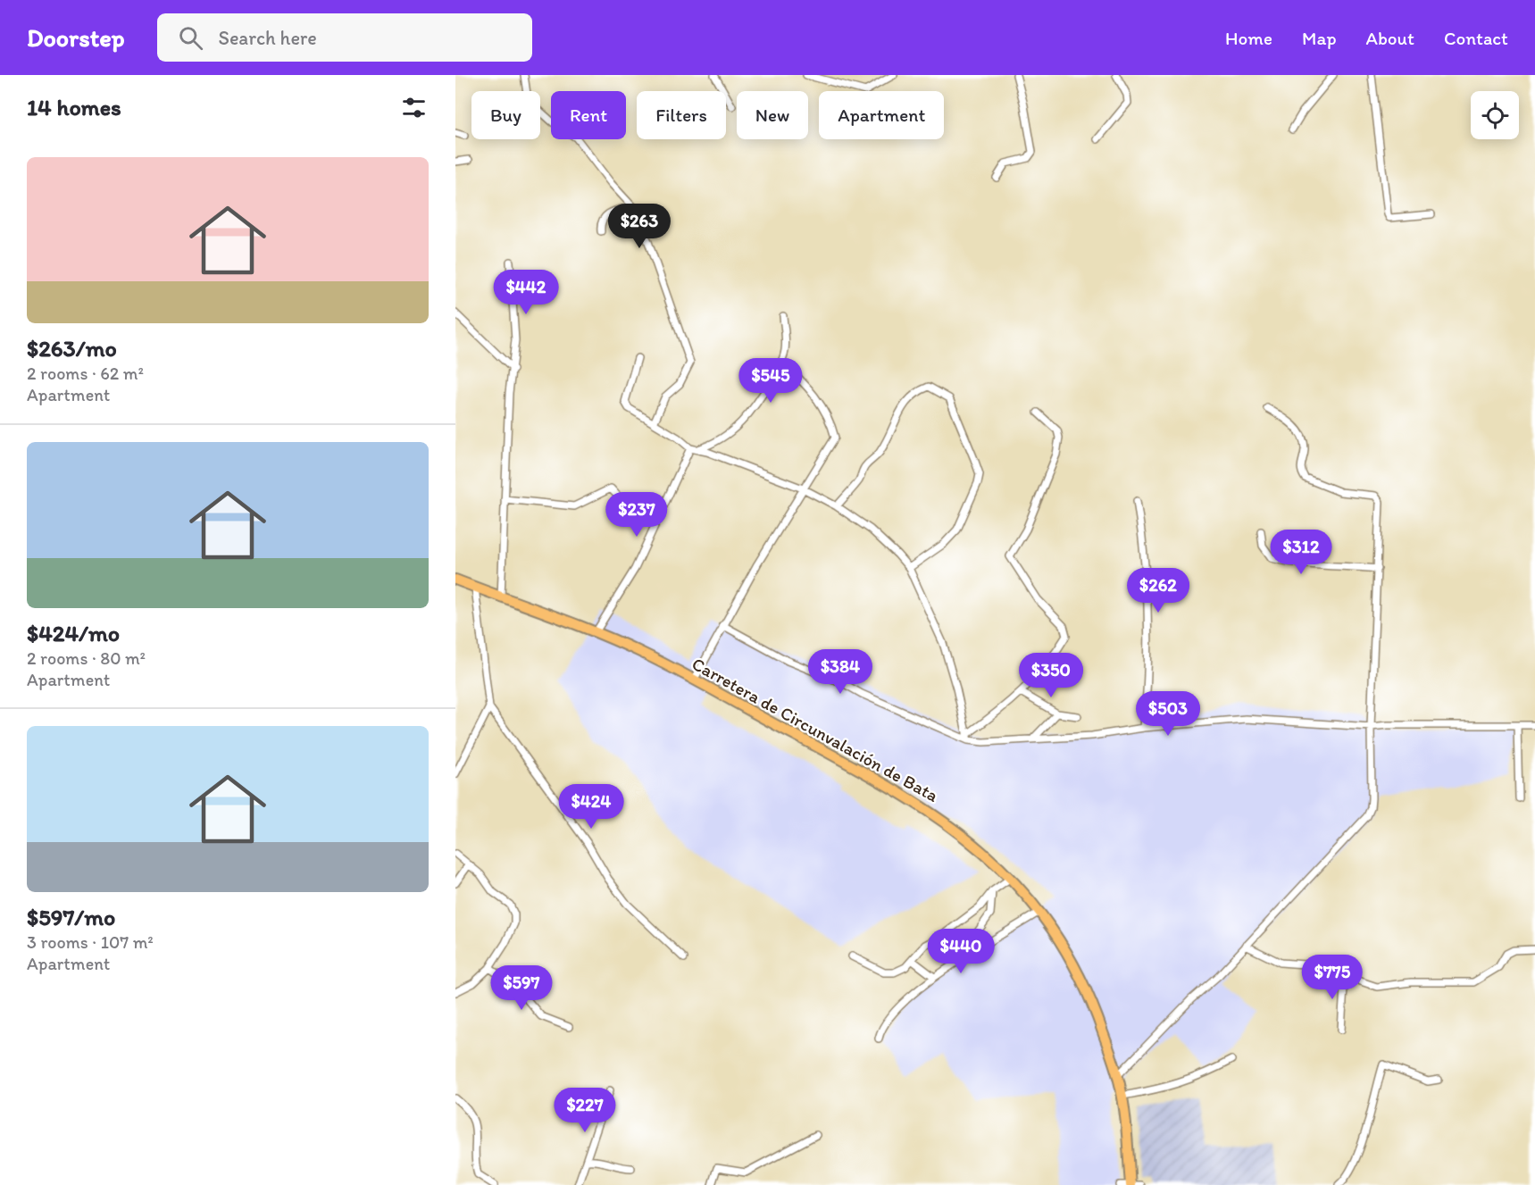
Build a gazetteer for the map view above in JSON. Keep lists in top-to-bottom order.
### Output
{
  "streets": {
    "main road": ["Carretera de Circunvalación de Bata"]
  },
  "page": {
    "header": "Doorstep",
    "search": "Search here",
    "nav": [
      "Home",
      "Map",
      "About",
      "Contact"
    ],
    "heading": "14 homes",
    "chip": [
      "Buy",
      "Rent",
      "Filters",
      "New",
      "Apartment"
    ],
    "list": [
      {
        "name": "$263/mo",
        "note": "2 rooms · 62 m² · Apartment"
      },
      {
        "name": "$424/mo",
        "note": "2 rooms · 80 m² · Apartment"
      },
      {
        "name": "$597/mo",
        "note": "3 rooms · 107 m² · Apartment"
      }
    ],
    "price": [
      "$263",
      "$442",
      "$545",
      "$237",
      "$312",
      "$262",
      "$384",
      "$350",
      "$503",
      "$424",
      "$440",
      "$775",
      "$597",
      "$227"
    ]
  }
}
